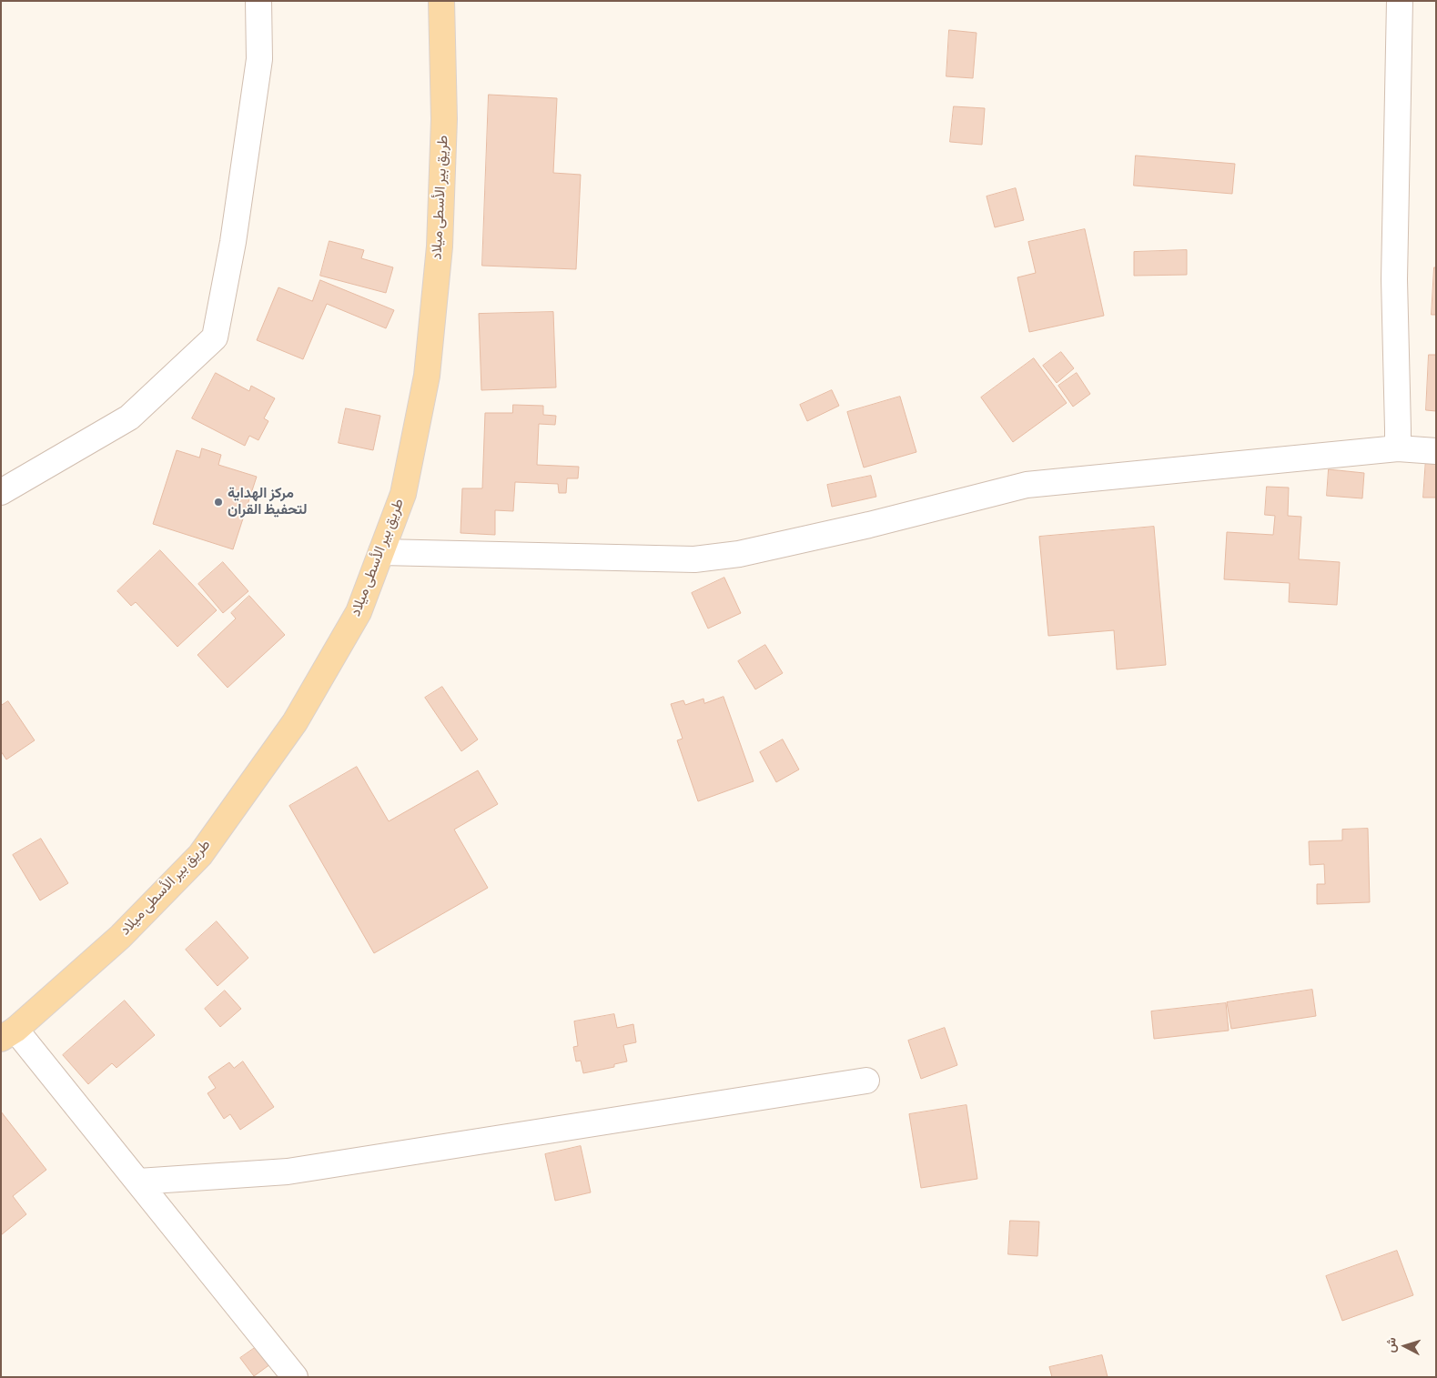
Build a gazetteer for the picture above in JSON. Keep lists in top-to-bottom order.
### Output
{
  "streets": {
    "main road": ["طريق بير الأسطى ميلاد"]
  },
  "places": ["مركز الهداية لتحفيظ القران"],
  "north": "left"
}
